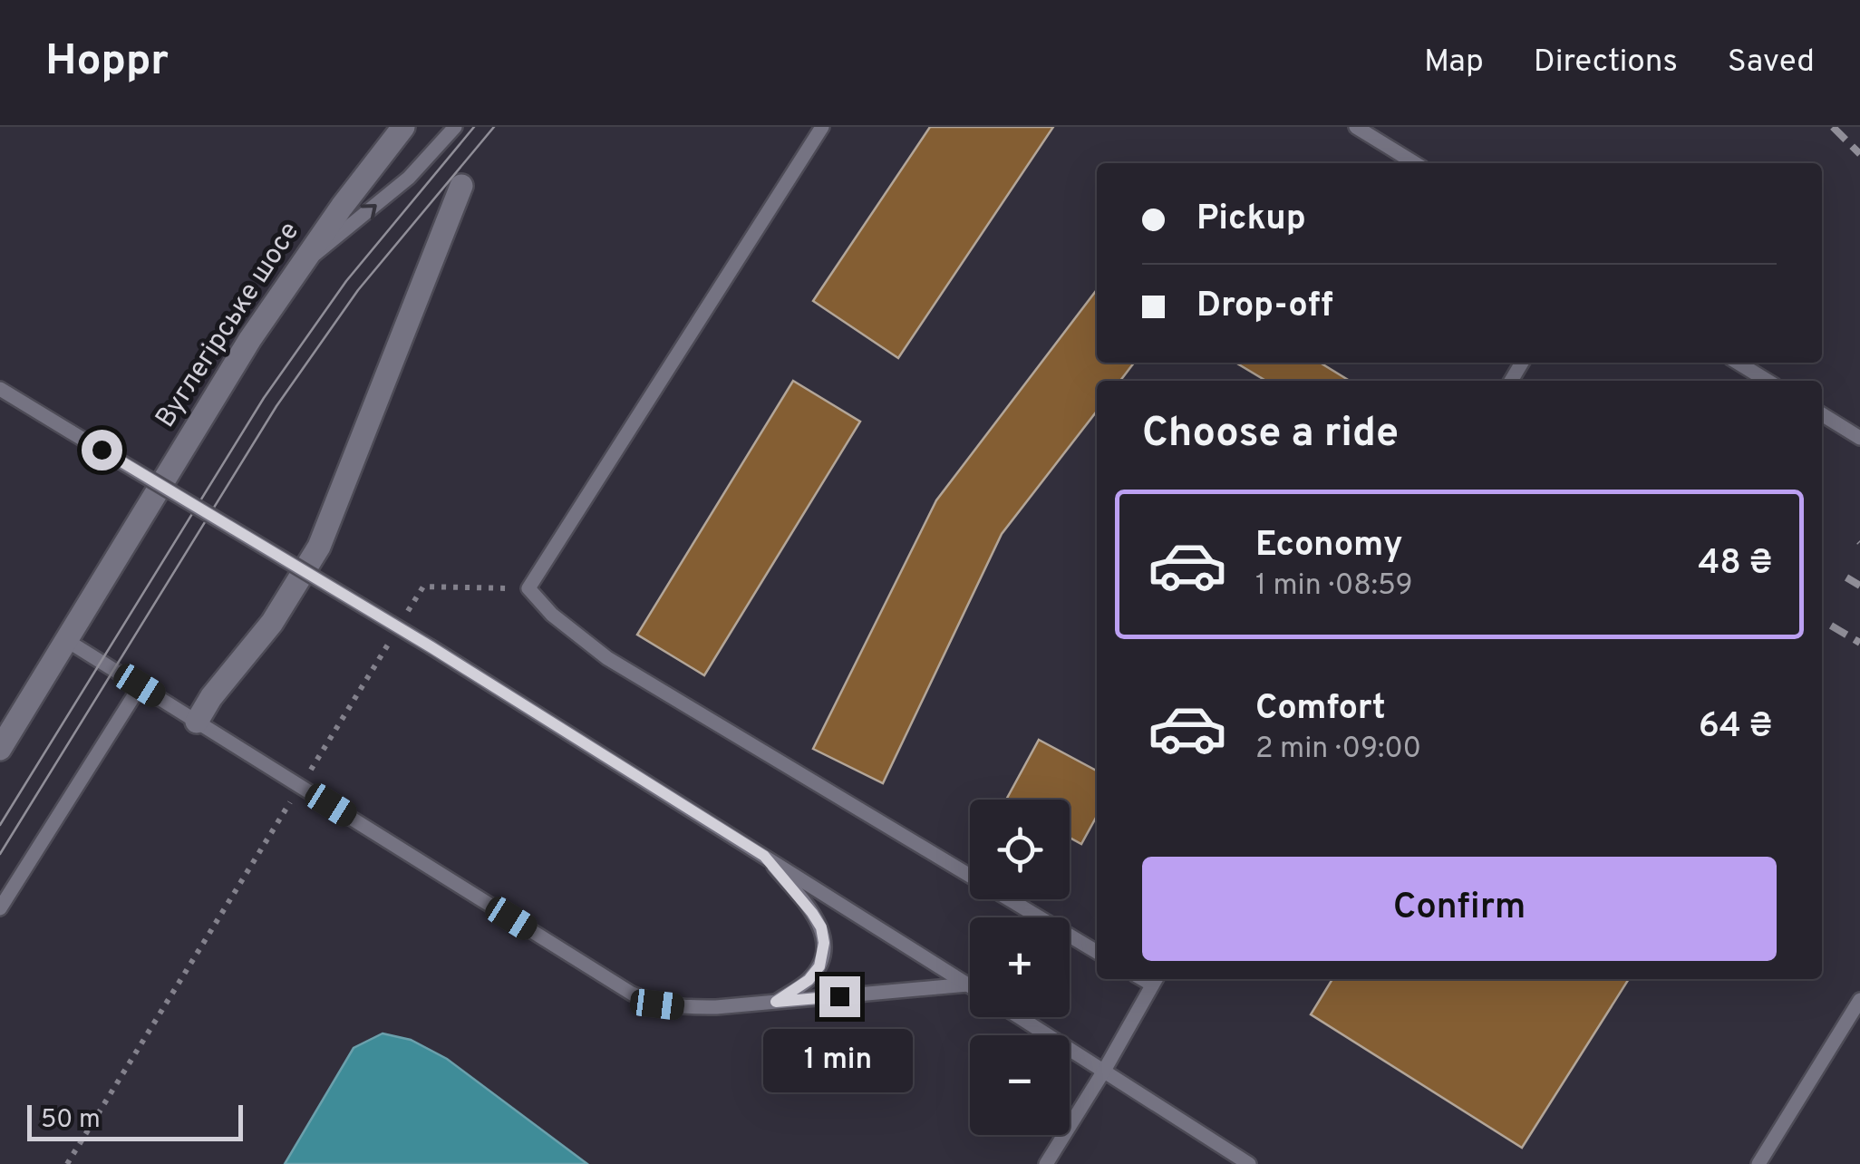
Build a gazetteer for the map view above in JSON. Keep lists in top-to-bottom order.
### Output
{
  "streets": {
    "street": ["Вуглегірське шосе"]
  },
  "scale_bar": "50 m",
  "page": {
    "header": "Hoppr",
    "nav": ["Map", "Directions", "Saved"],
    "banner": ["Pickup", "Drop-off"],
    "heading": "Choose a ride",
    "list": [
      {
        "name": "Economy",
        "note": "1 min · 08:59",
        "value": "48 ₴"
      },
      {
        "name": "Comfort",
        "note": "2 min · 09:00",
        "value": "64 ₴"
      }
    ],
    "map_buttons": ["+", "−"],
    "buttons": "Confirm",
    "bubble": "1 min",
    "scale": "50 m"
  }
}
